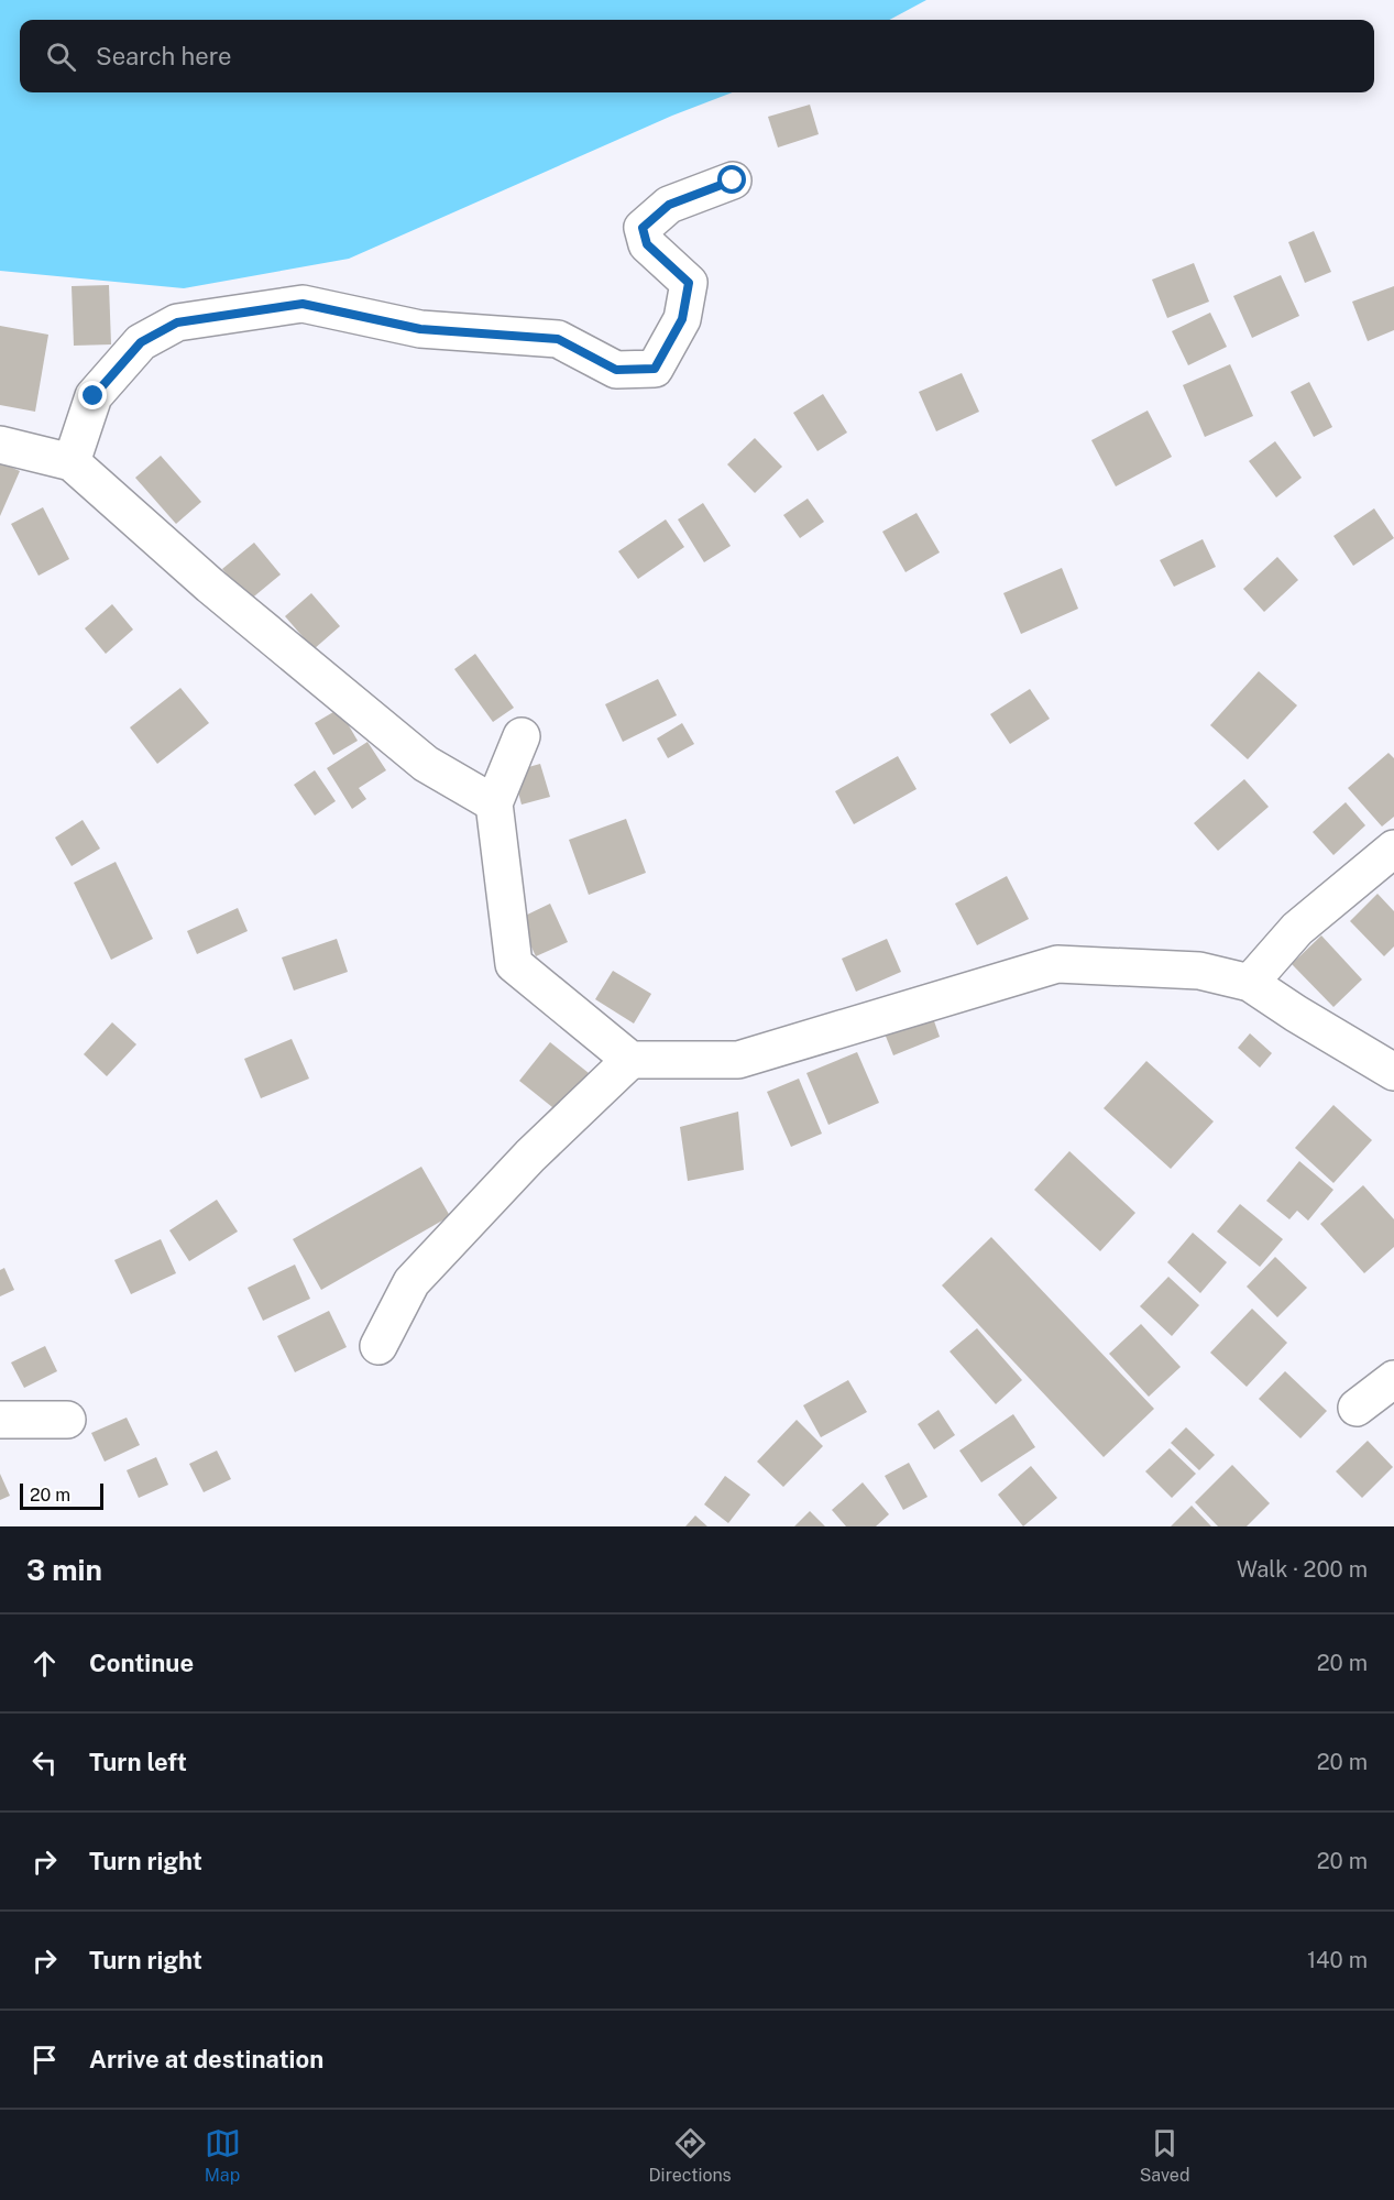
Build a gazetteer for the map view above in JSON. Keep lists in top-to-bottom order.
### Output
{
  "scale_bar": "20 m",
  "page": {
    "search": "Search here",
    "scale": "20 m",
    "heading": ["3 min", "Walk · 200 m"],
    "list": [
      ["Continue", "20 m"],
      ["Turn left", "20 m"],
      ["Turn right", "20 m"],
      ["Turn right", "140 m"],
      "Arrive at destination"
    ],
    "nav": ["Map", "Directions", "Saved"]
  }
}
